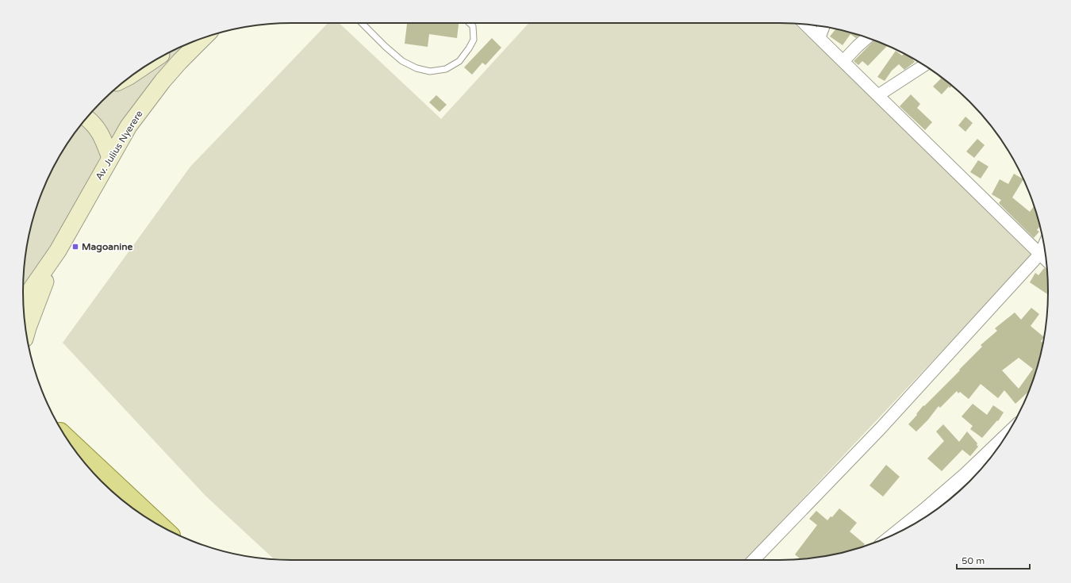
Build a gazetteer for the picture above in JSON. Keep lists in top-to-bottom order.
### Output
{
  "streets": {
    "main road": ["Av. Julius Nyerere"]
  },
  "places": {
    "transit": ["Magoanine"]
  },
  "scale_bar": "50 m"
}
